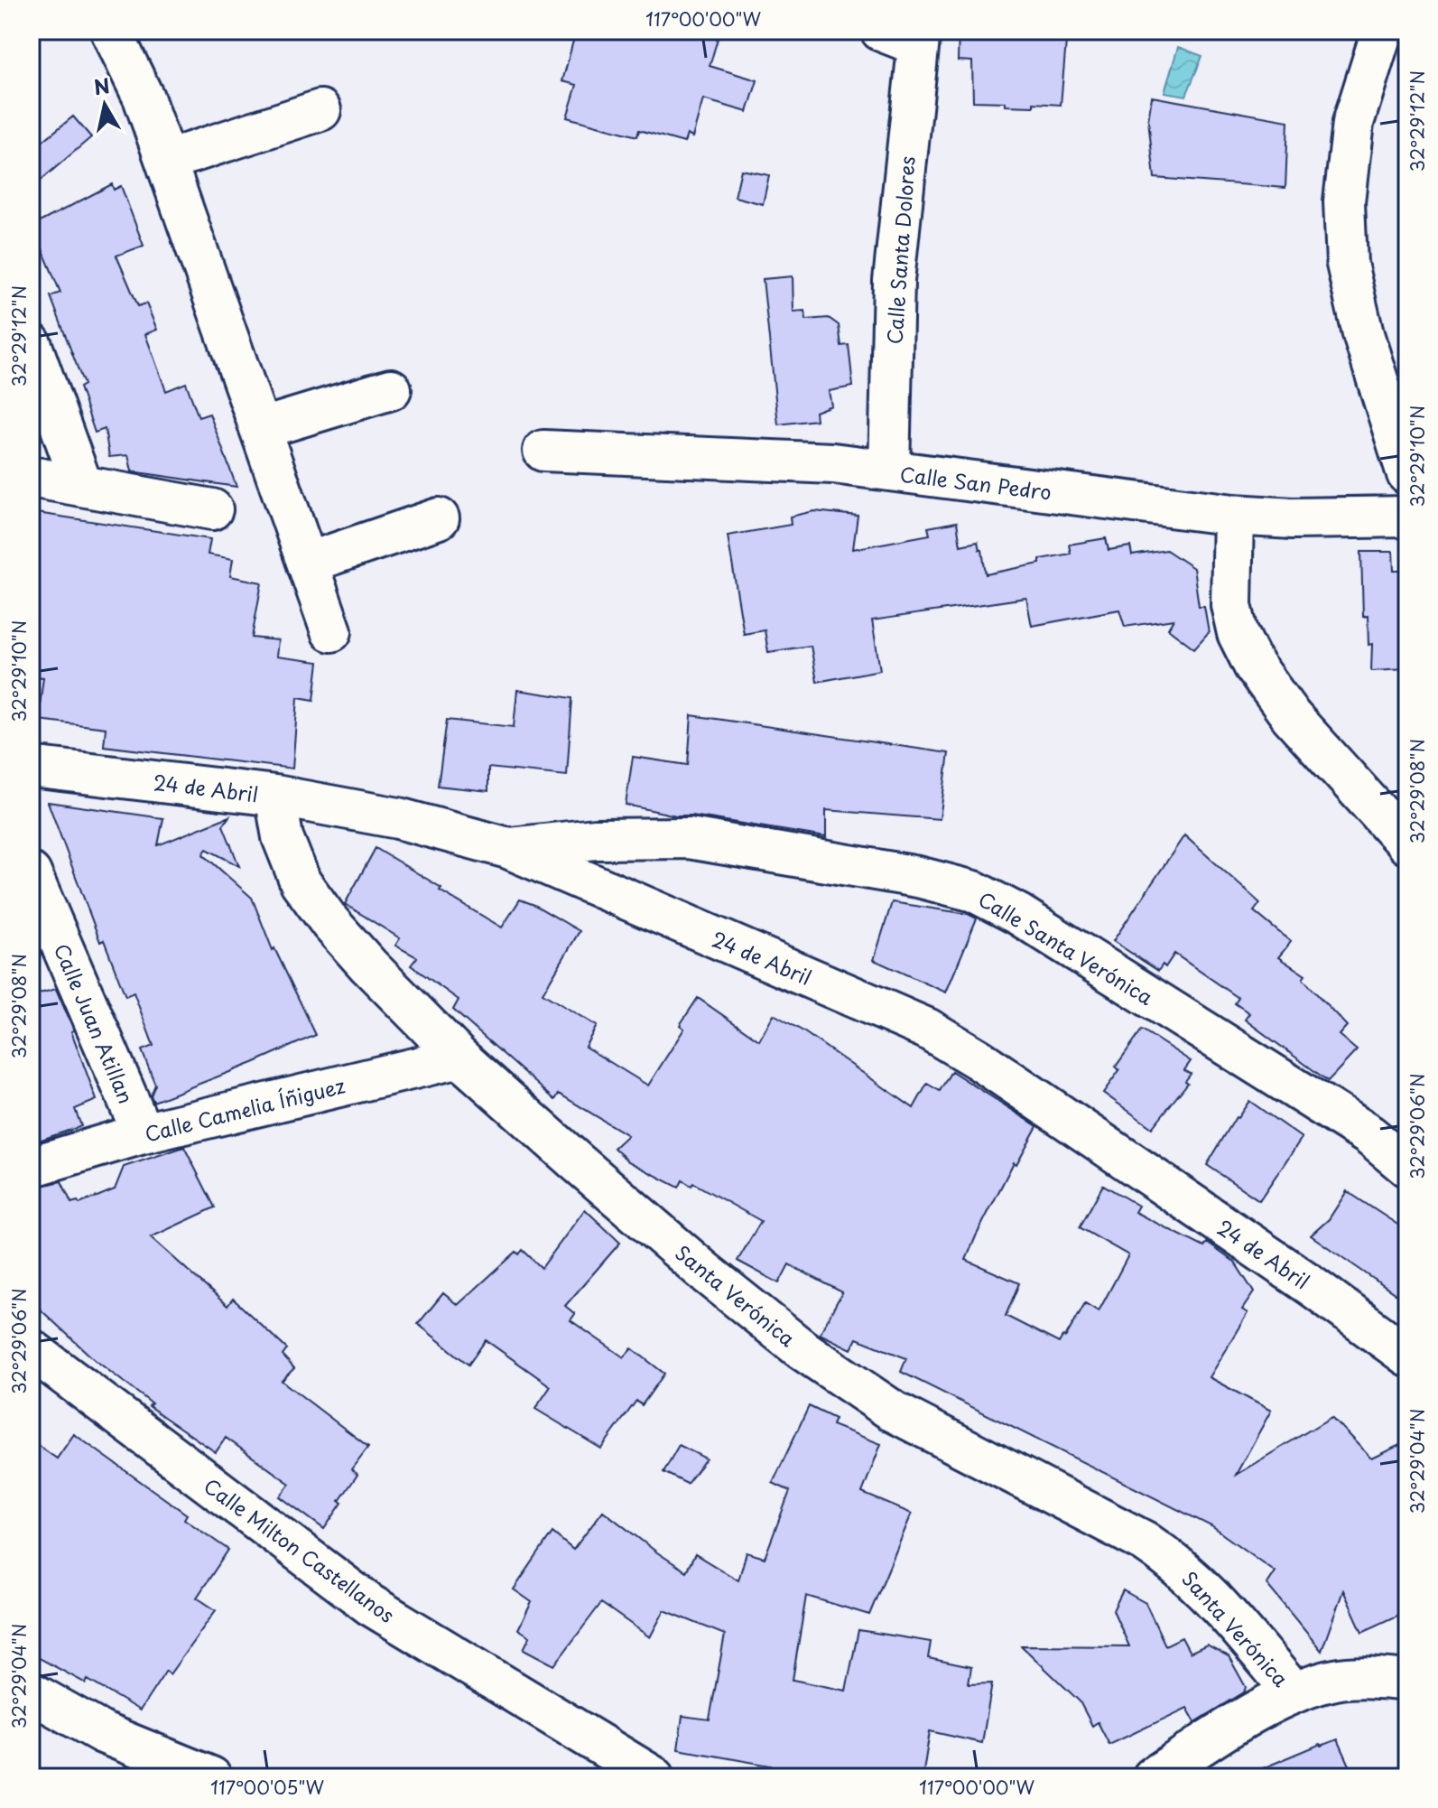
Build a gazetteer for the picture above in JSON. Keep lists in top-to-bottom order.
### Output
{
  "streets": {
    "street": [
      "Calle Santa Dolores",
      "Calle San Pedro",
      "24 de Abril",
      "Calle Santa Verónica",
      "Calle Juan Atillan",
      "Calle Camelia Íñiguez",
      "Santa Verónica",
      "Calle Milton Castellanos"
    ]
  },
  "crossings": [
    ["Calle Santa Dolores", "Calle San Pedro"],
    ["24 de Abril", "Calle Santa Verónica"],
    ["24 de Abril", "Santa Verónica"],
    ["Calle Juan Atillan", "Calle Camelia Íñiguez"],
    ["Calle Camelia Íñiguez", "Santa Verónica"]
  ],
  "north": "top",
  "coordinates": [
    "117°00'00\"W",
    "32°29'12\"N",
    "32°29'10\"N",
    "32°29'08\"N",
    "32°29'06\"N",
    "32°29'04\"N",
    "117°00'05\"W"
  ]
}
